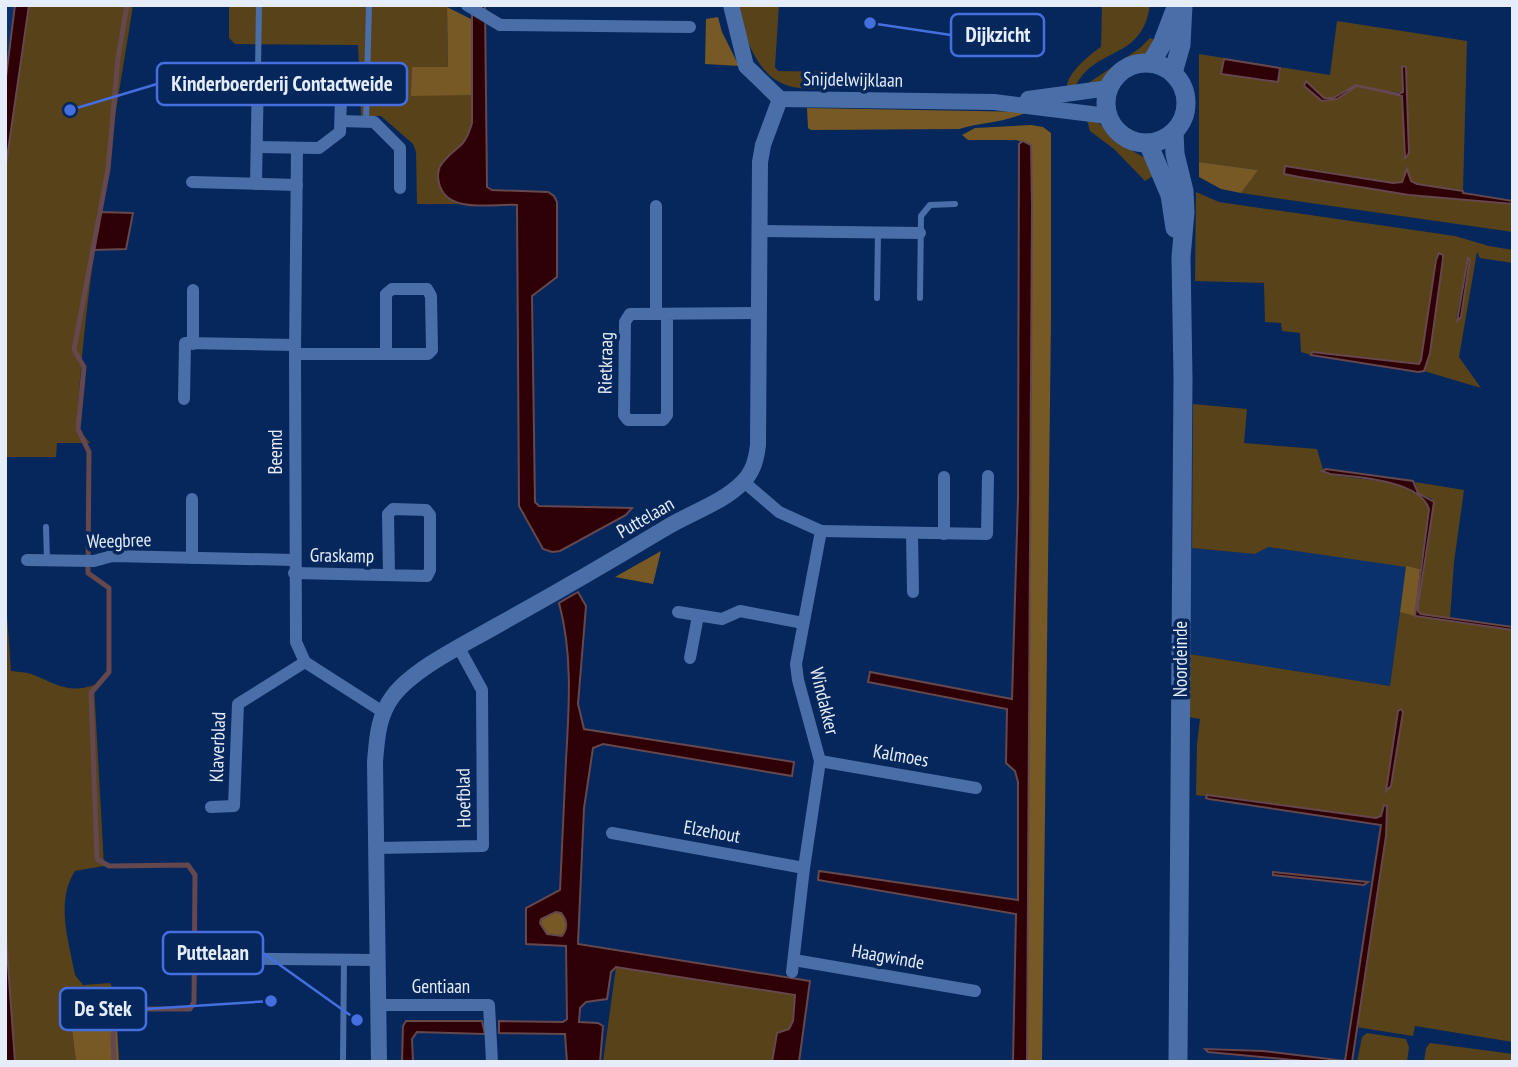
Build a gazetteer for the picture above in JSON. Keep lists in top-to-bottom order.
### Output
{
  "streets": {
    "main road": ["Noordeinde"],
    "street": [
      "Snijdelwijklaan",
      "Rietkraag",
      "Beemd",
      "Puttelaan",
      "Weegbree",
      "Graskamp",
      "Windakker",
      "Klaverblad",
      "Kalmoes",
      "Hoefblad",
      "Elzehout",
      "Haagwinde",
      "Gentiaan"
    ]
  },
  "crossings": [
    ["Snijdelwijklaan", "Noordeinde"],
    ["Beemd", "Weegbree"],
    ["Beemd", "Graskamp"],
    ["Beemd", "Klaverblad"],
    ["Puttelaan", "Hoefblad"],
    ["Puttelaan", "Gentiaan"],
    ["Weegbree", "Graskamp"],
    ["Windakker", "Kalmoes"],
    ["Windakker", "Elzehout"],
    ["Windakker", "Haagwinde"]
  ],
  "places": [
    "Dijkzicht",
    "Kinderboerderij Contactweide",
    "De Stek",
    "Puttelaan"
  ]
}
